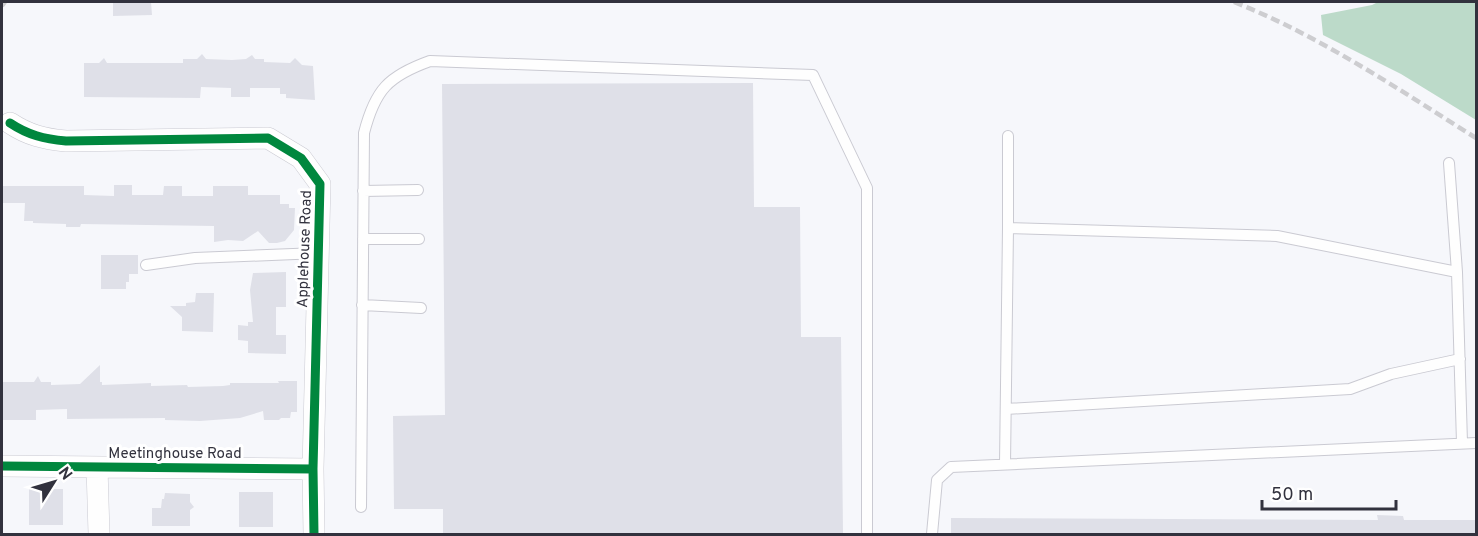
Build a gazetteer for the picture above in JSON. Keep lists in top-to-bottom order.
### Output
{
  "streets": {
    "street": ["Applehouse Road", "Meetinghouse Road"]
  },
  "crossings": [
    ["Applehouse Road", "Meetinghouse Road"]
  ],
  "scale_bar": "50 m",
  "north": "top right"
}
